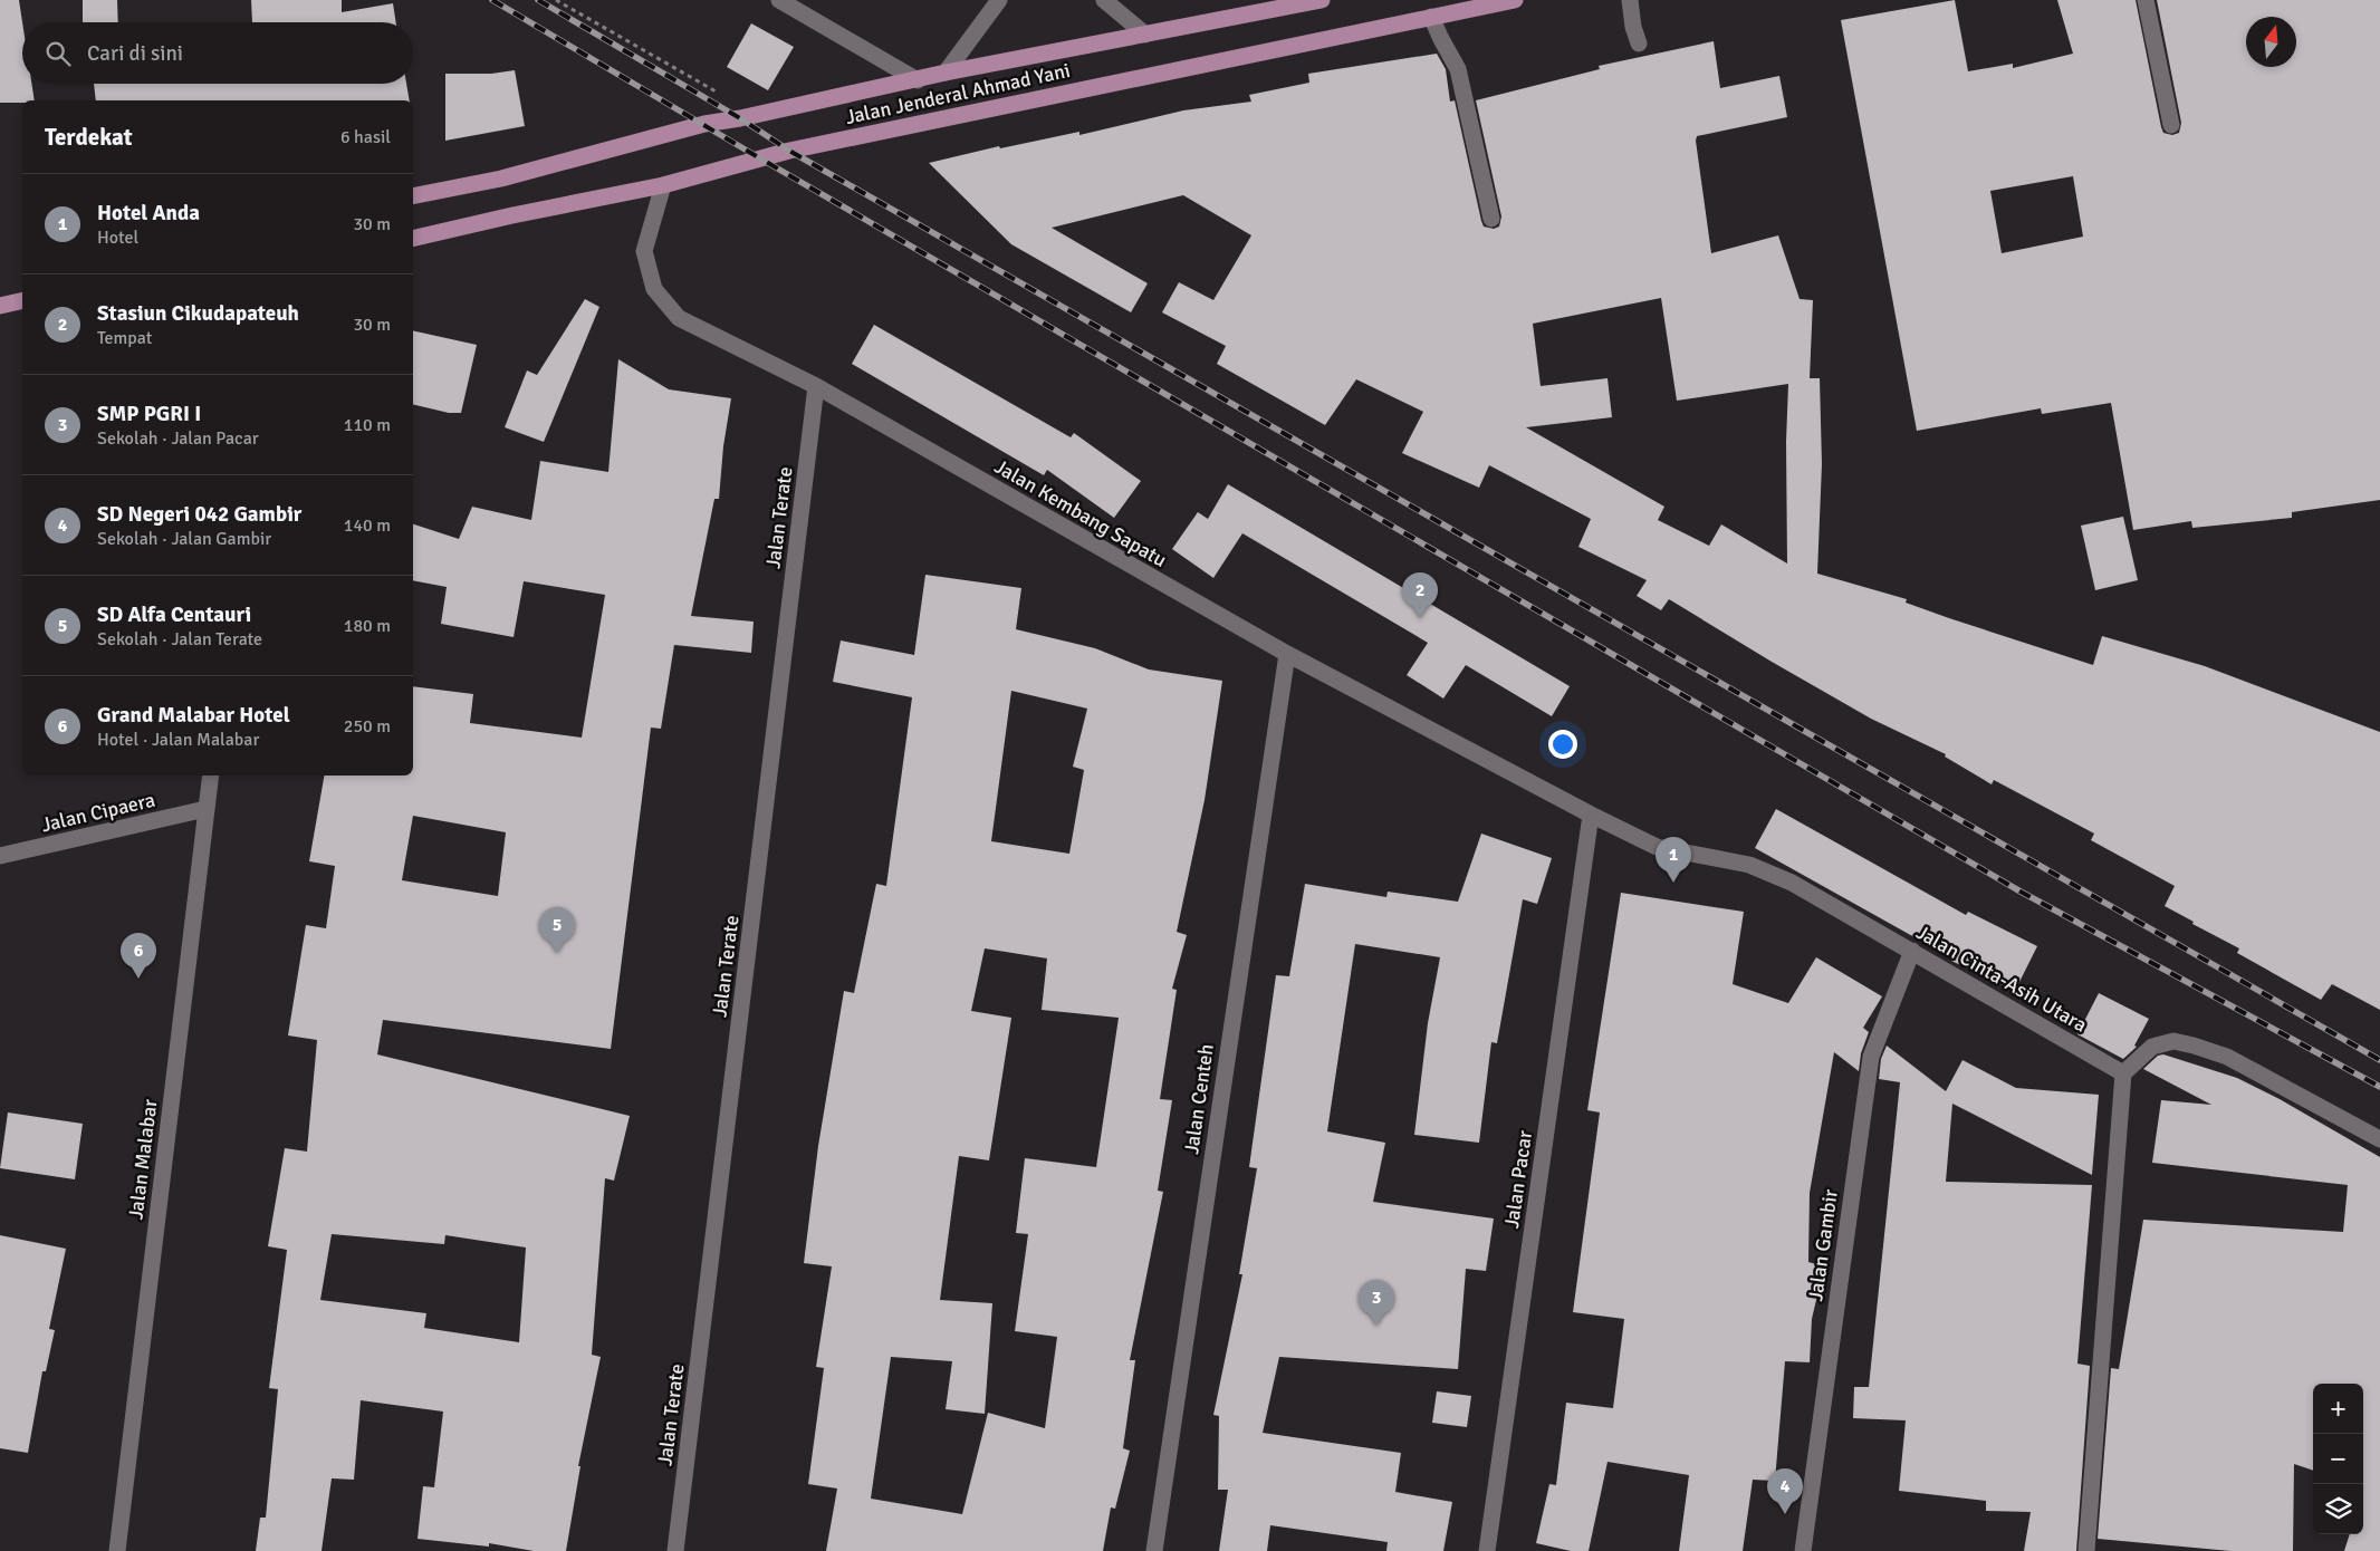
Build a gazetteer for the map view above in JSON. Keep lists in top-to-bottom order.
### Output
{
  "streets": {
    "main road": ["Jalan Jenderal Ahmad Yani"],
    "street": [
      "Jalan Kembang Sapatu",
      "Jalan Terate",
      "Jalan Cipaera",
      "Jalan Cinta-Asih Utara",
      "Jalan Centeh",
      "Jalan Malabar",
      "Jalan Pacar",
      "Jalan Gambir"
    ]
  },
  "crossings": [
    ["Jalan Jenderal Ahmad Yani", "Jalan Kembang Sapatu"],
    ["Jalan Kembang Sapatu", "Jalan Terate"],
    ["Jalan Kembang Sapatu", "Jalan Cinta-Asih Utara"],
    ["Jalan Kembang Sapatu", "Jalan Centeh"],
    ["Jalan Kembang Sapatu", "Jalan Pacar"],
    ["Jalan Cipaera", "Jalan Malabar"],
    ["Jalan Cinta-Asih Utara", "Jalan Pacar"],
    ["Jalan Cinta-Asih Utara", "Jalan Gambir"]
  ],
  "north": "top",
  "page": {
    "search": "Cari di sini",
    "heading": ["Terdekat", "6 hasil"],
    "list": [
      {
        "mark": "1",
        "name": "Hotel Anda",
        "note": "Hotel",
        "value": "30 m"
      },
      {
        "mark": "2",
        "name": "Stasiun Cikudapateuh",
        "note": "Tempat",
        "value": "30 m"
      },
      {
        "mark": "3",
        "name": "SMP PGRI I",
        "note": "Sekolah · Jalan Pacar",
        "value": "110 m"
      },
      {
        "mark": "4",
        "name": "SD Negeri 042 Gambir",
        "note": "Sekolah · Jalan Gambir",
        "value": "140 m"
      },
      {
        "mark": "5",
        "name": "SD Alfa Centauri",
        "note": "Sekolah · Jalan Terate",
        "value": "180 m"
      },
      {
        "mark": "6",
        "name": "Grand Malabar Hotel",
        "note": "Hotel · Jalan Malabar",
        "value": "250 m"
      }
    ],
    "pins": [
      "2",
      "1",
      "5",
      "6",
      "3",
      "4"
    ],
    "map_buttons": ["+", "−"]
  }
}
